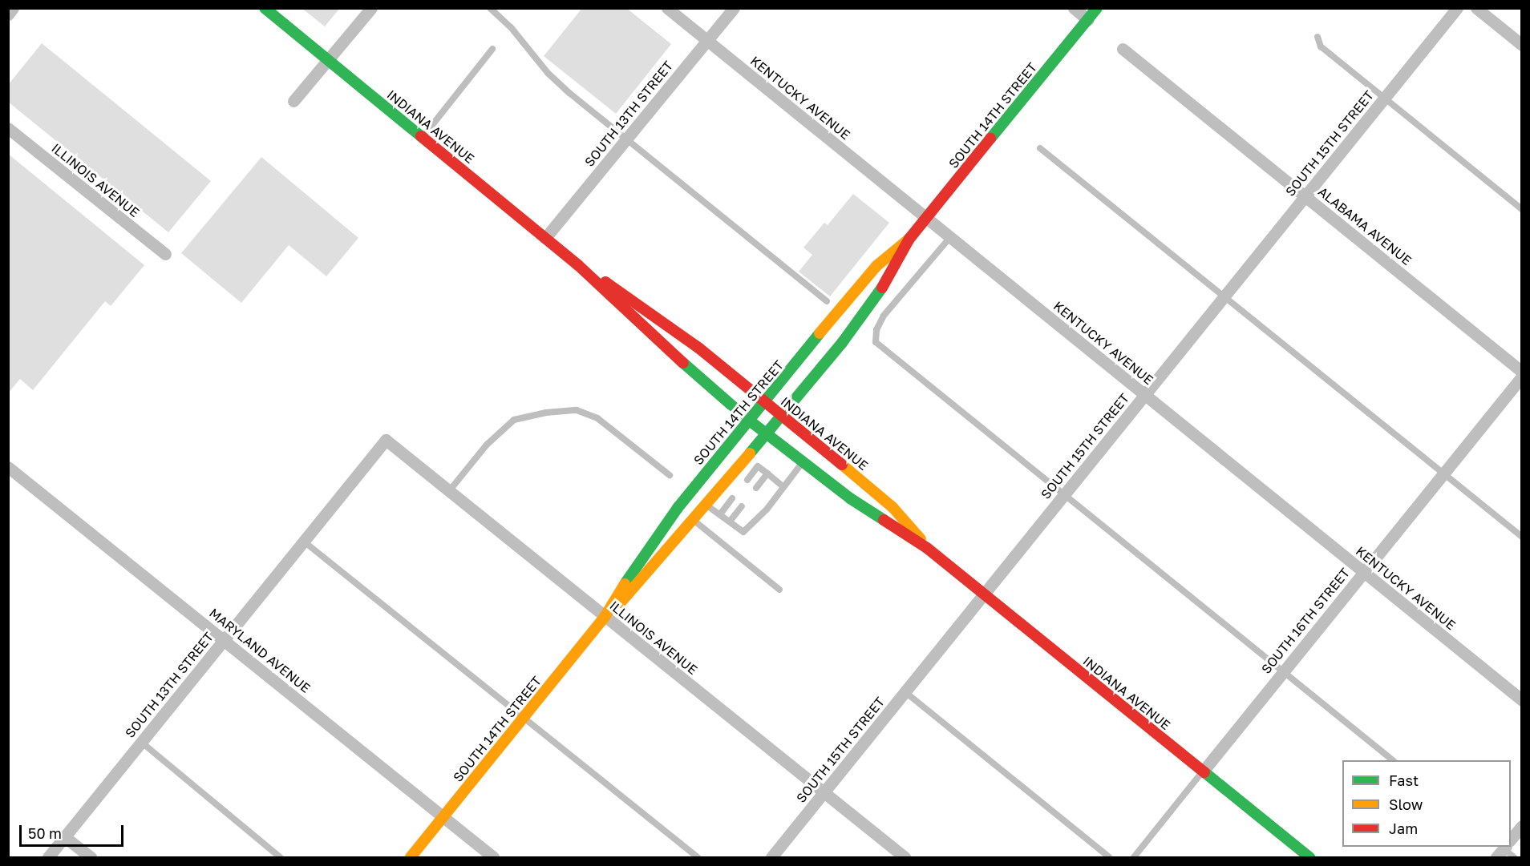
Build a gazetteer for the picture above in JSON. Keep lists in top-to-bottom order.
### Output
{
  "streets": {
    "main road": ["SOUTH 14TH STREET", "INDIANA AVENUE"],
    "street": [
      "KENTUCKY AVENUE",
      "SOUTH 13TH STREET",
      "SOUTH 15TH STREET",
      "ILLINOIS AVENUE",
      "ALABAMA AVENUE",
      "SOUTH 16TH STREET",
      "MARYLAND AVENUE"
    ]
  },
  "crossings": [
    ["KENTUCKY AVENUE", "SOUTH 13TH STREET"],
    ["KENTUCKY AVENUE", "SOUTH 15TH STREET"],
    ["KENTUCKY AVENUE", "SOUTH 16TH STREET"],
    ["SOUTH 13TH STREET", "INDIANA AVENUE"],
    ["SOUTH 13TH STREET", "ILLINOIS AVENUE"],
    ["SOUTH 13TH STREET", "MARYLAND AVENUE"],
    ["SOUTH 14TH STREET", "INDIANA AVENUE"],
    ["SOUTH 14TH STREET", "ILLINOIS AVENUE"],
    ["SOUTH 14TH STREET", "MARYLAND AVENUE"],
    ["INDIANA AVENUE", "SOUTH 15TH STREET"],
    ["INDIANA AVENUE", "SOUTH 16TH STREET"],
    ["SOUTH 15TH STREET", "ILLINOIS AVENUE"],
    ["SOUTH 15TH STREET", "ALABAMA AVENUE"]
  ],
  "legend": ["Fast", "Slow", "Jam"],
  "scale_bar": "50 m"
}
